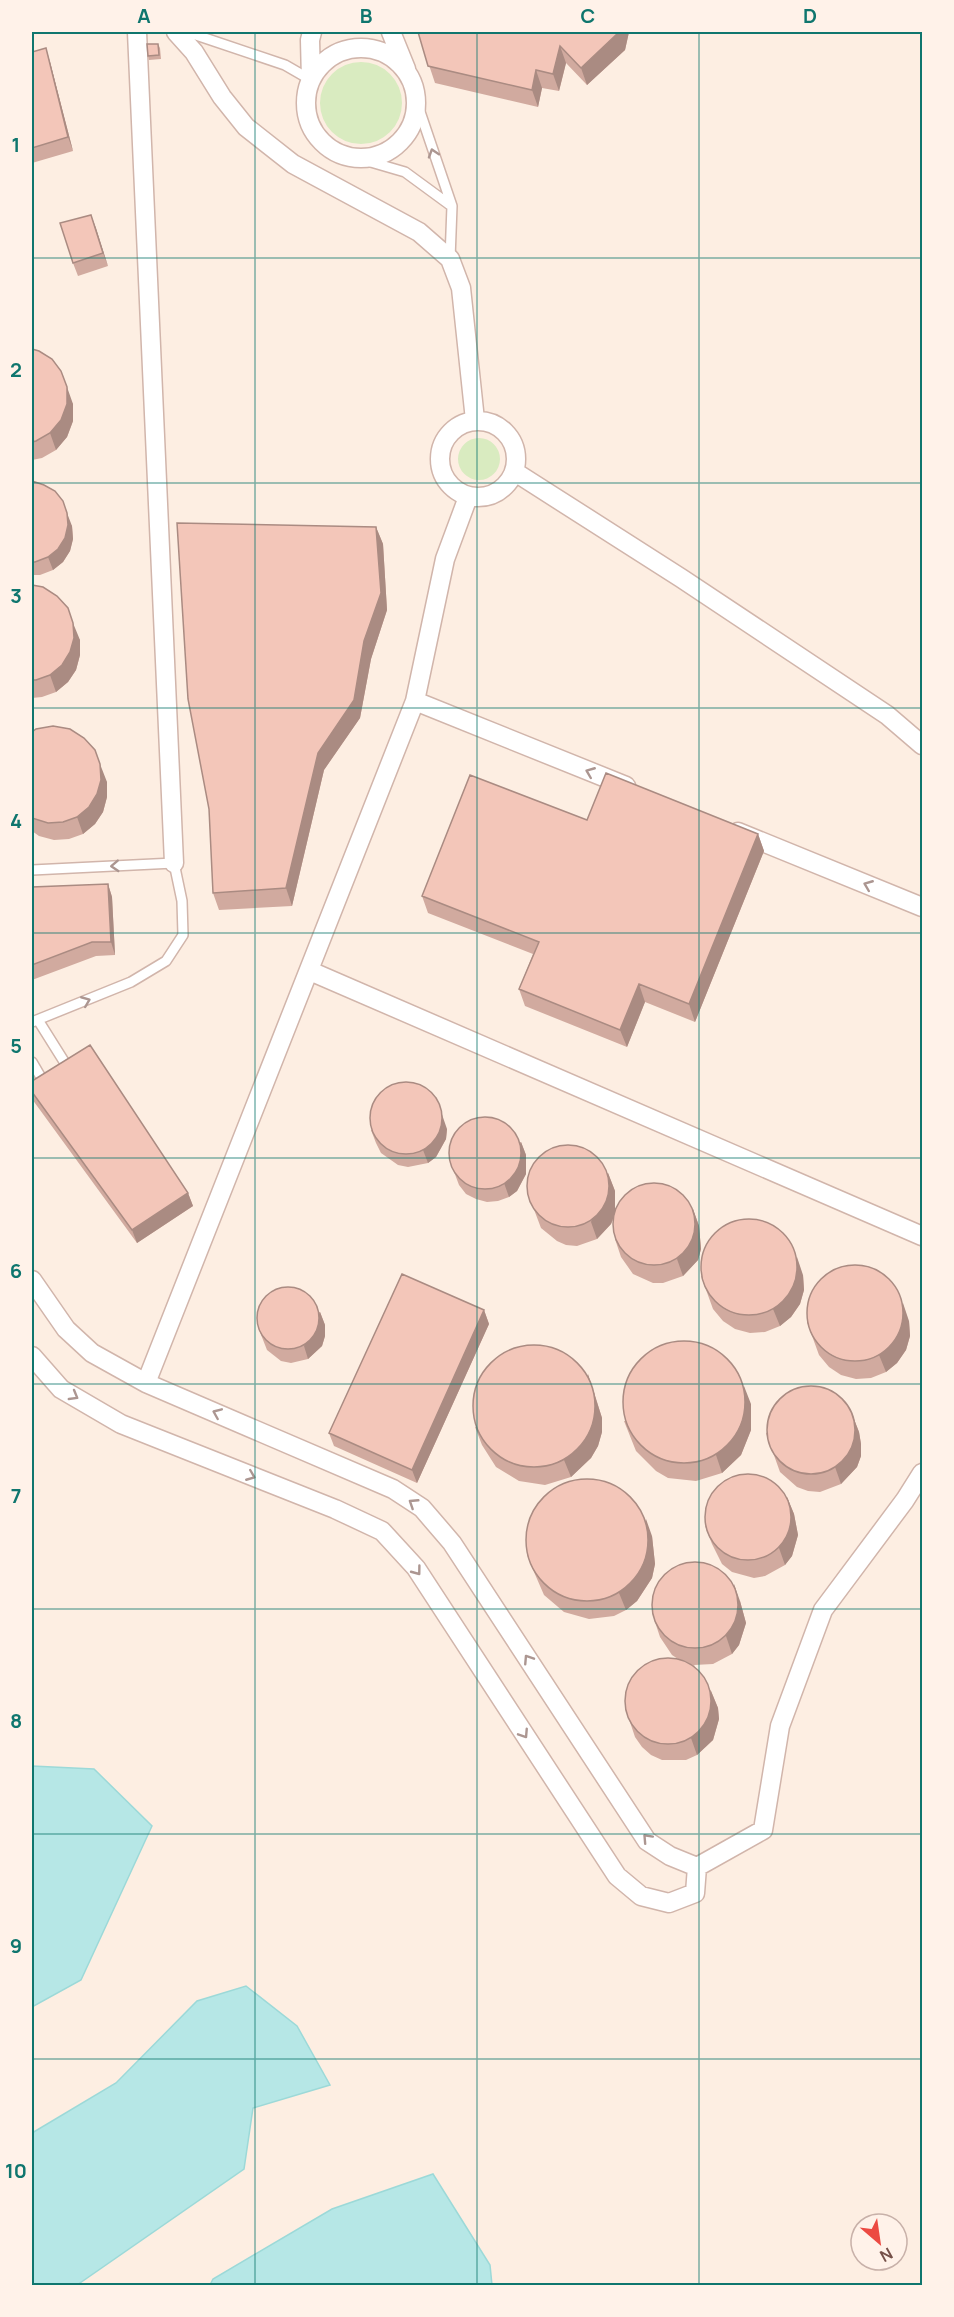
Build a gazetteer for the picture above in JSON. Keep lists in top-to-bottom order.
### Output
{
  "north": "bottom right",
  "grid": {
    "columns": [
      "A",
      "B",
      "C",
      "D"
    ],
    "rows": [
      "1",
      "2",
      "3",
      "4",
      "5",
      "6",
      "7",
      "8",
      "9",
      "10"
    ]
  }
}
